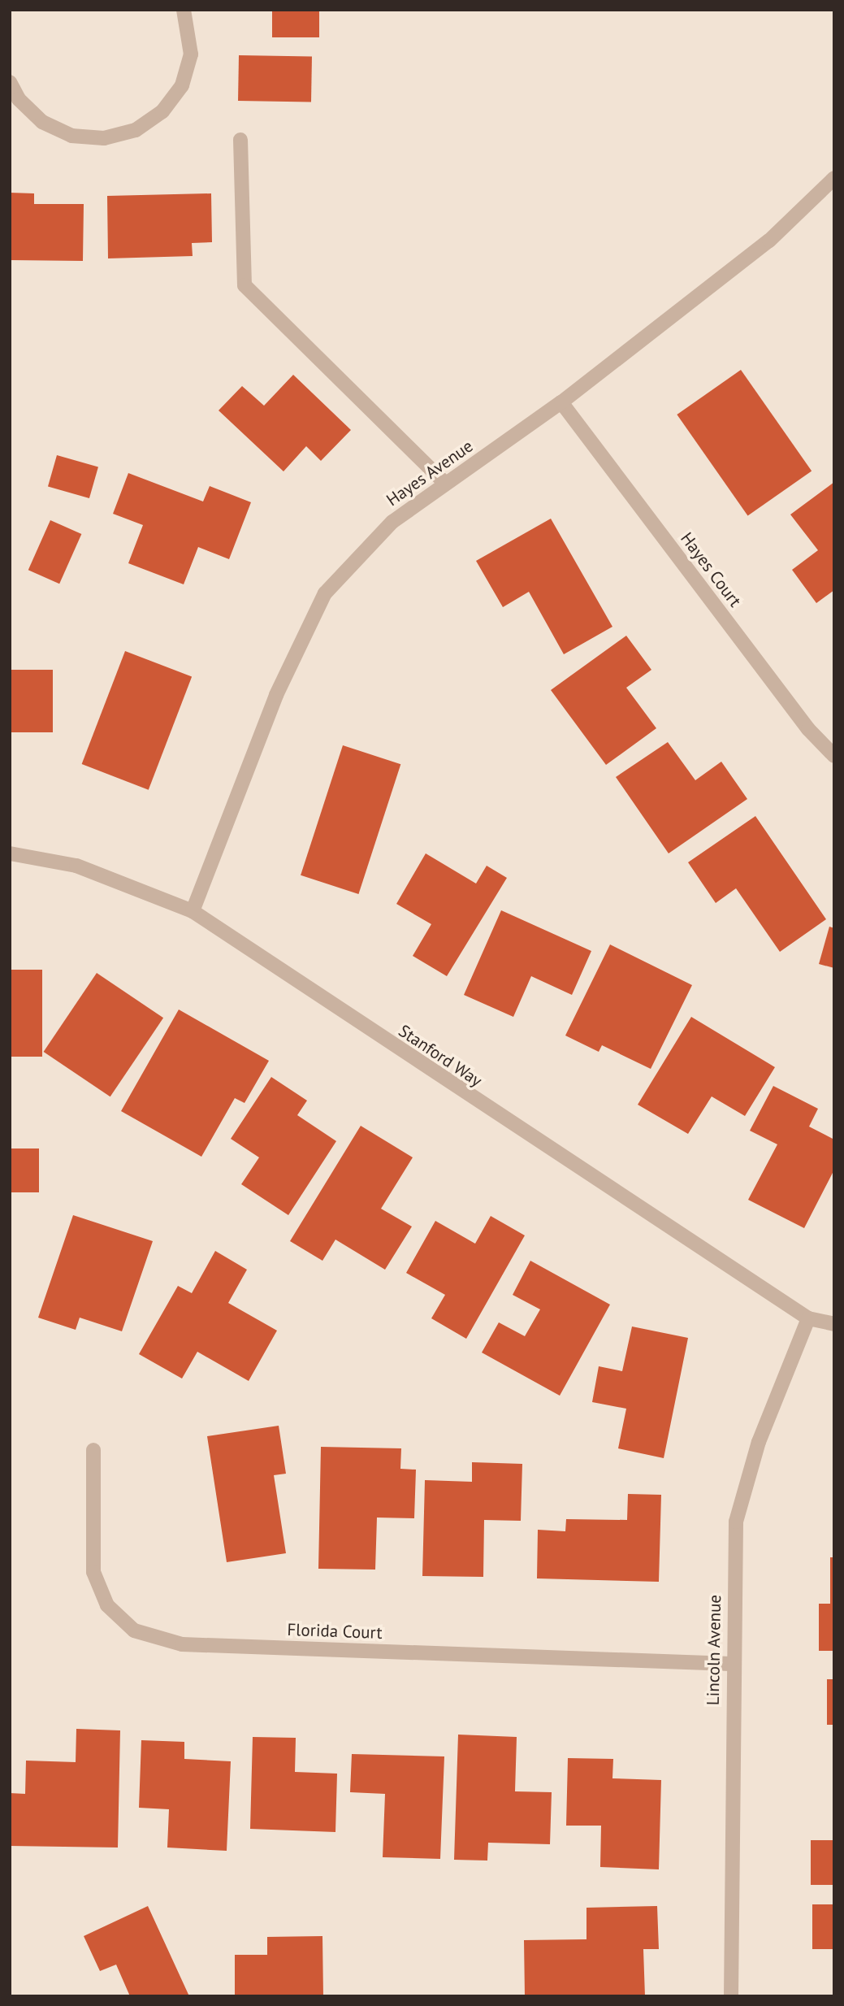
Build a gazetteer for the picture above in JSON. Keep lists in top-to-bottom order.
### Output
{
  "streets": {
    "street": [
      "Hayes Avenue",
      "Hayes Court",
      "Stanford Way",
      "Florida Court",
      "Lincoln Avenue"
    ]
  },
  "crossings": [
    ["Hayes Avenue", "Hayes Court"],
    ["Hayes Avenue", "Stanford Way"],
    ["Stanford Way", "Lincoln Avenue"],
    ["Florida Court", "Lincoln Avenue"]
  ]
}
